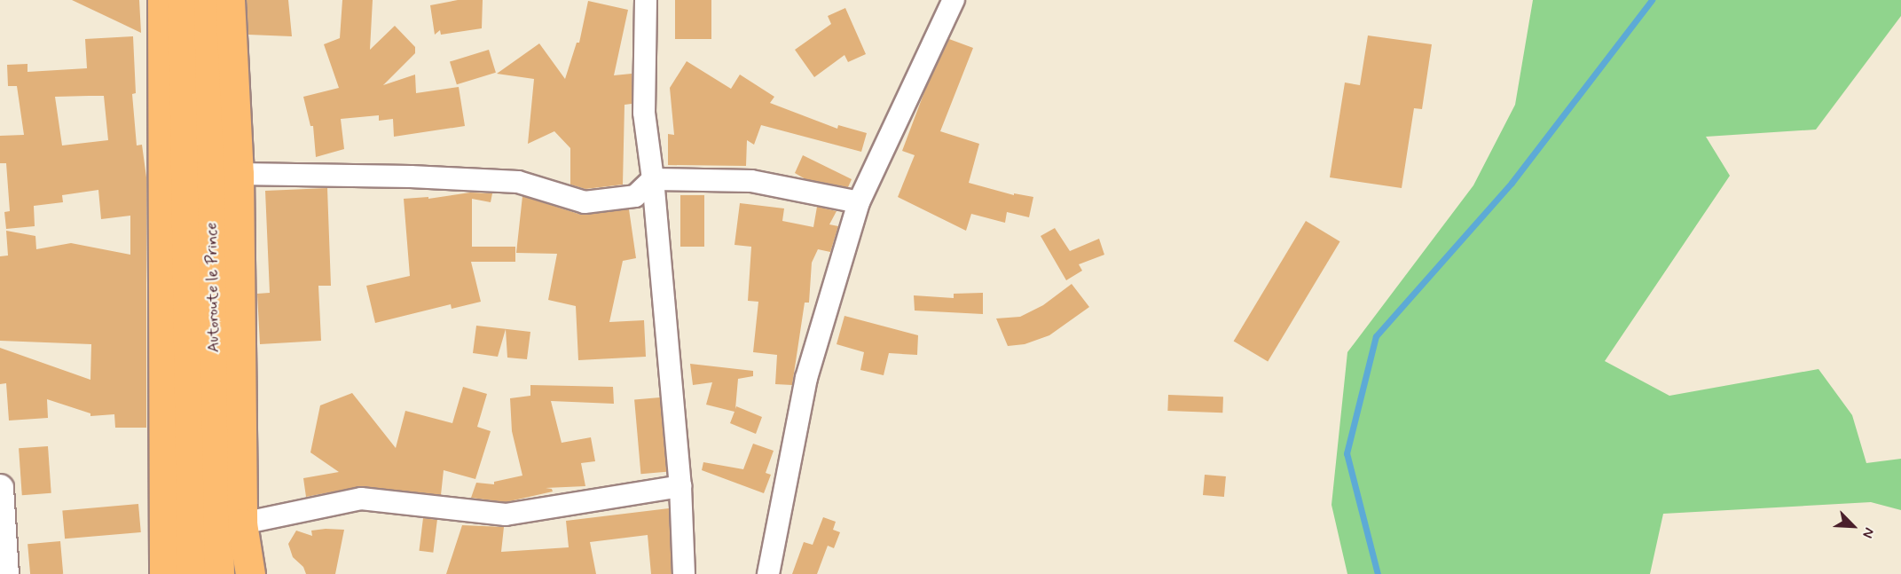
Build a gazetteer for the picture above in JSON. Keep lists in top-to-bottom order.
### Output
{
  "streets": {
    "main road": ["Autoroute le Prince"]
  },
  "north": "bottom right"
}
